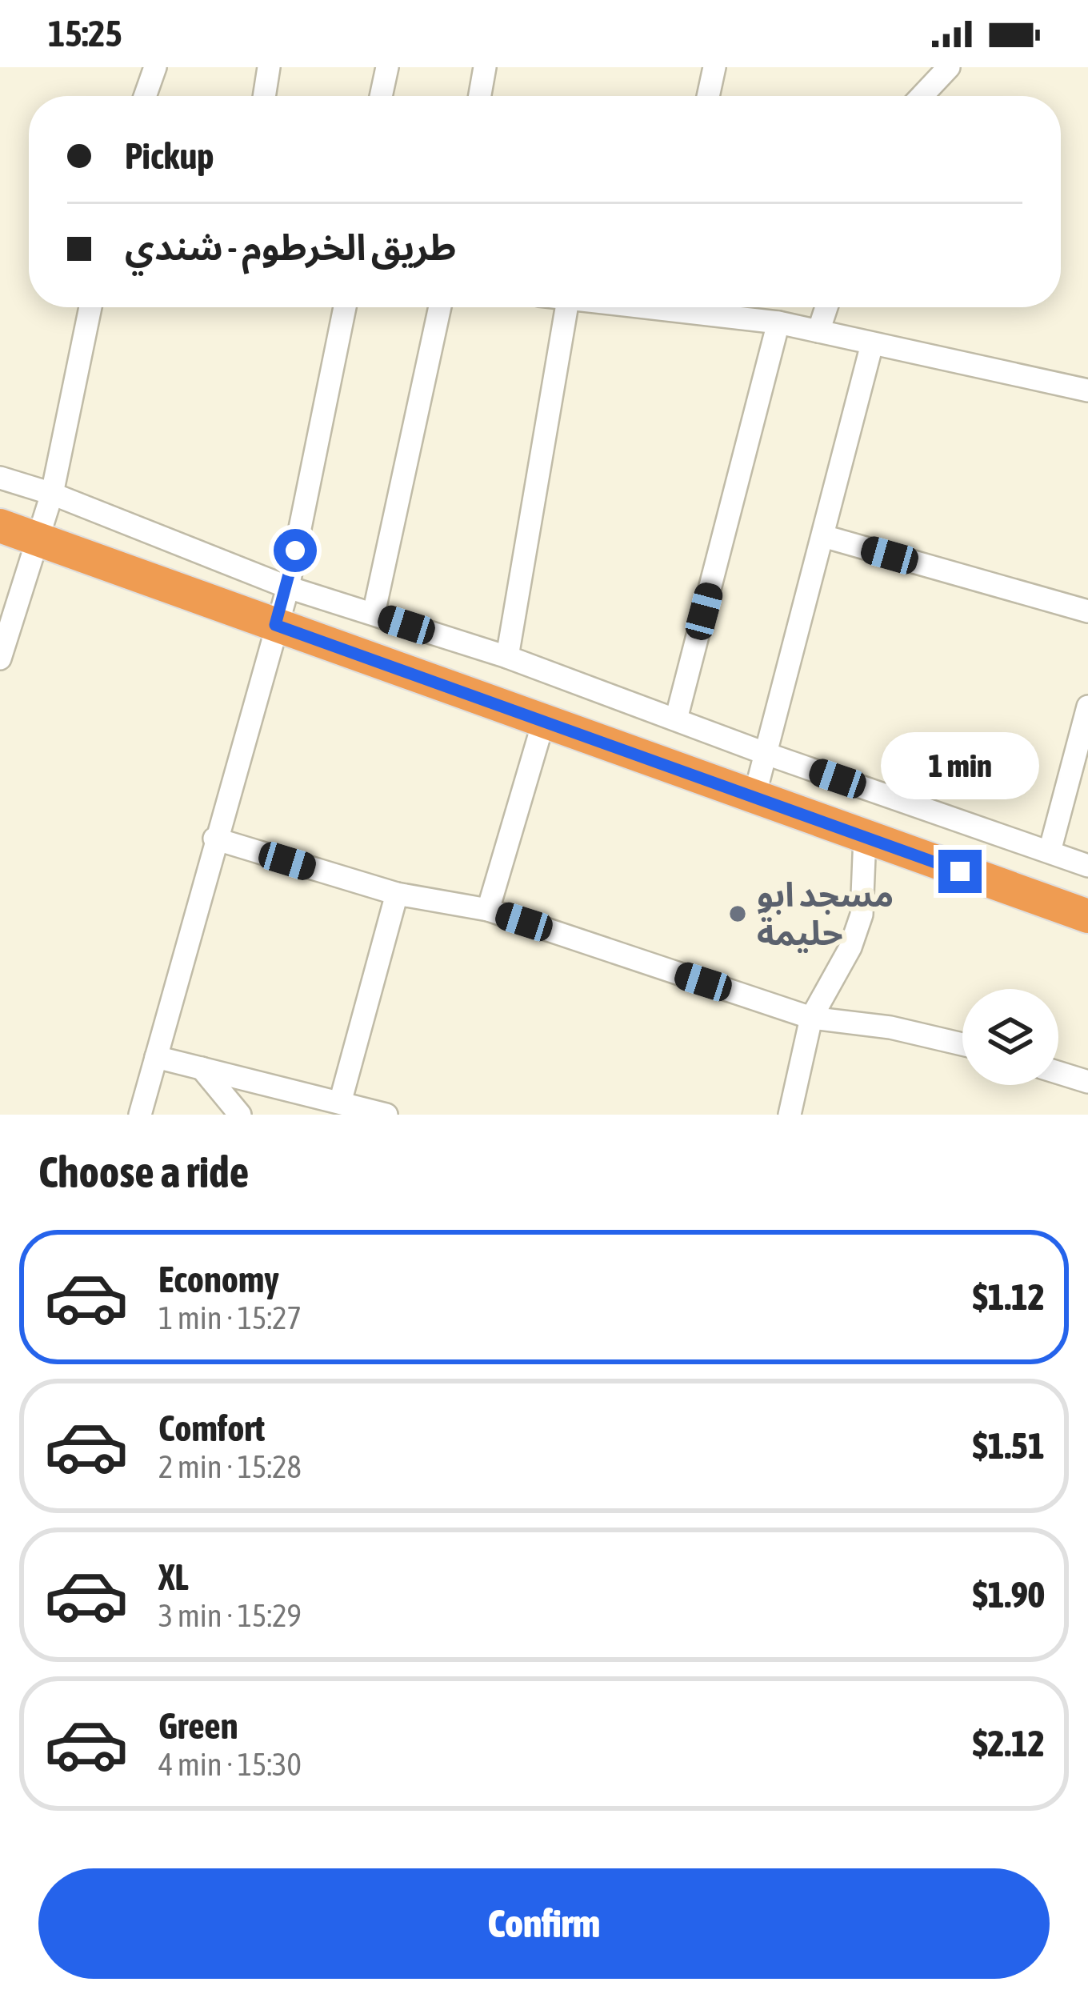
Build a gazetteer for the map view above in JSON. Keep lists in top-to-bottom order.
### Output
{
  "places": ["مسجد ابو حليمة"],
  "page": {
    "status": "15:25",
    "banner": ["Pickup", "طريق الخرطوم - شندي"],
    "bubble": "1 min",
    "heading": "Choose a ride",
    "list": [
      {
        "name": "Economy",
        "note": "1 min · 15:27",
        "value": "$1.12"
      },
      {
        "name": "Comfort",
        "note": "2 min · 15:28",
        "value": "$1.51"
      },
      {
        "name": "XL",
        "note": "3 min · 15:29",
        "value": "$1.90"
      },
      {
        "name": "Green",
        "note": "4 min · 15:30",
        "value": "$2.12"
      }
    ],
    "buttons": "Confirm"
  }
}
